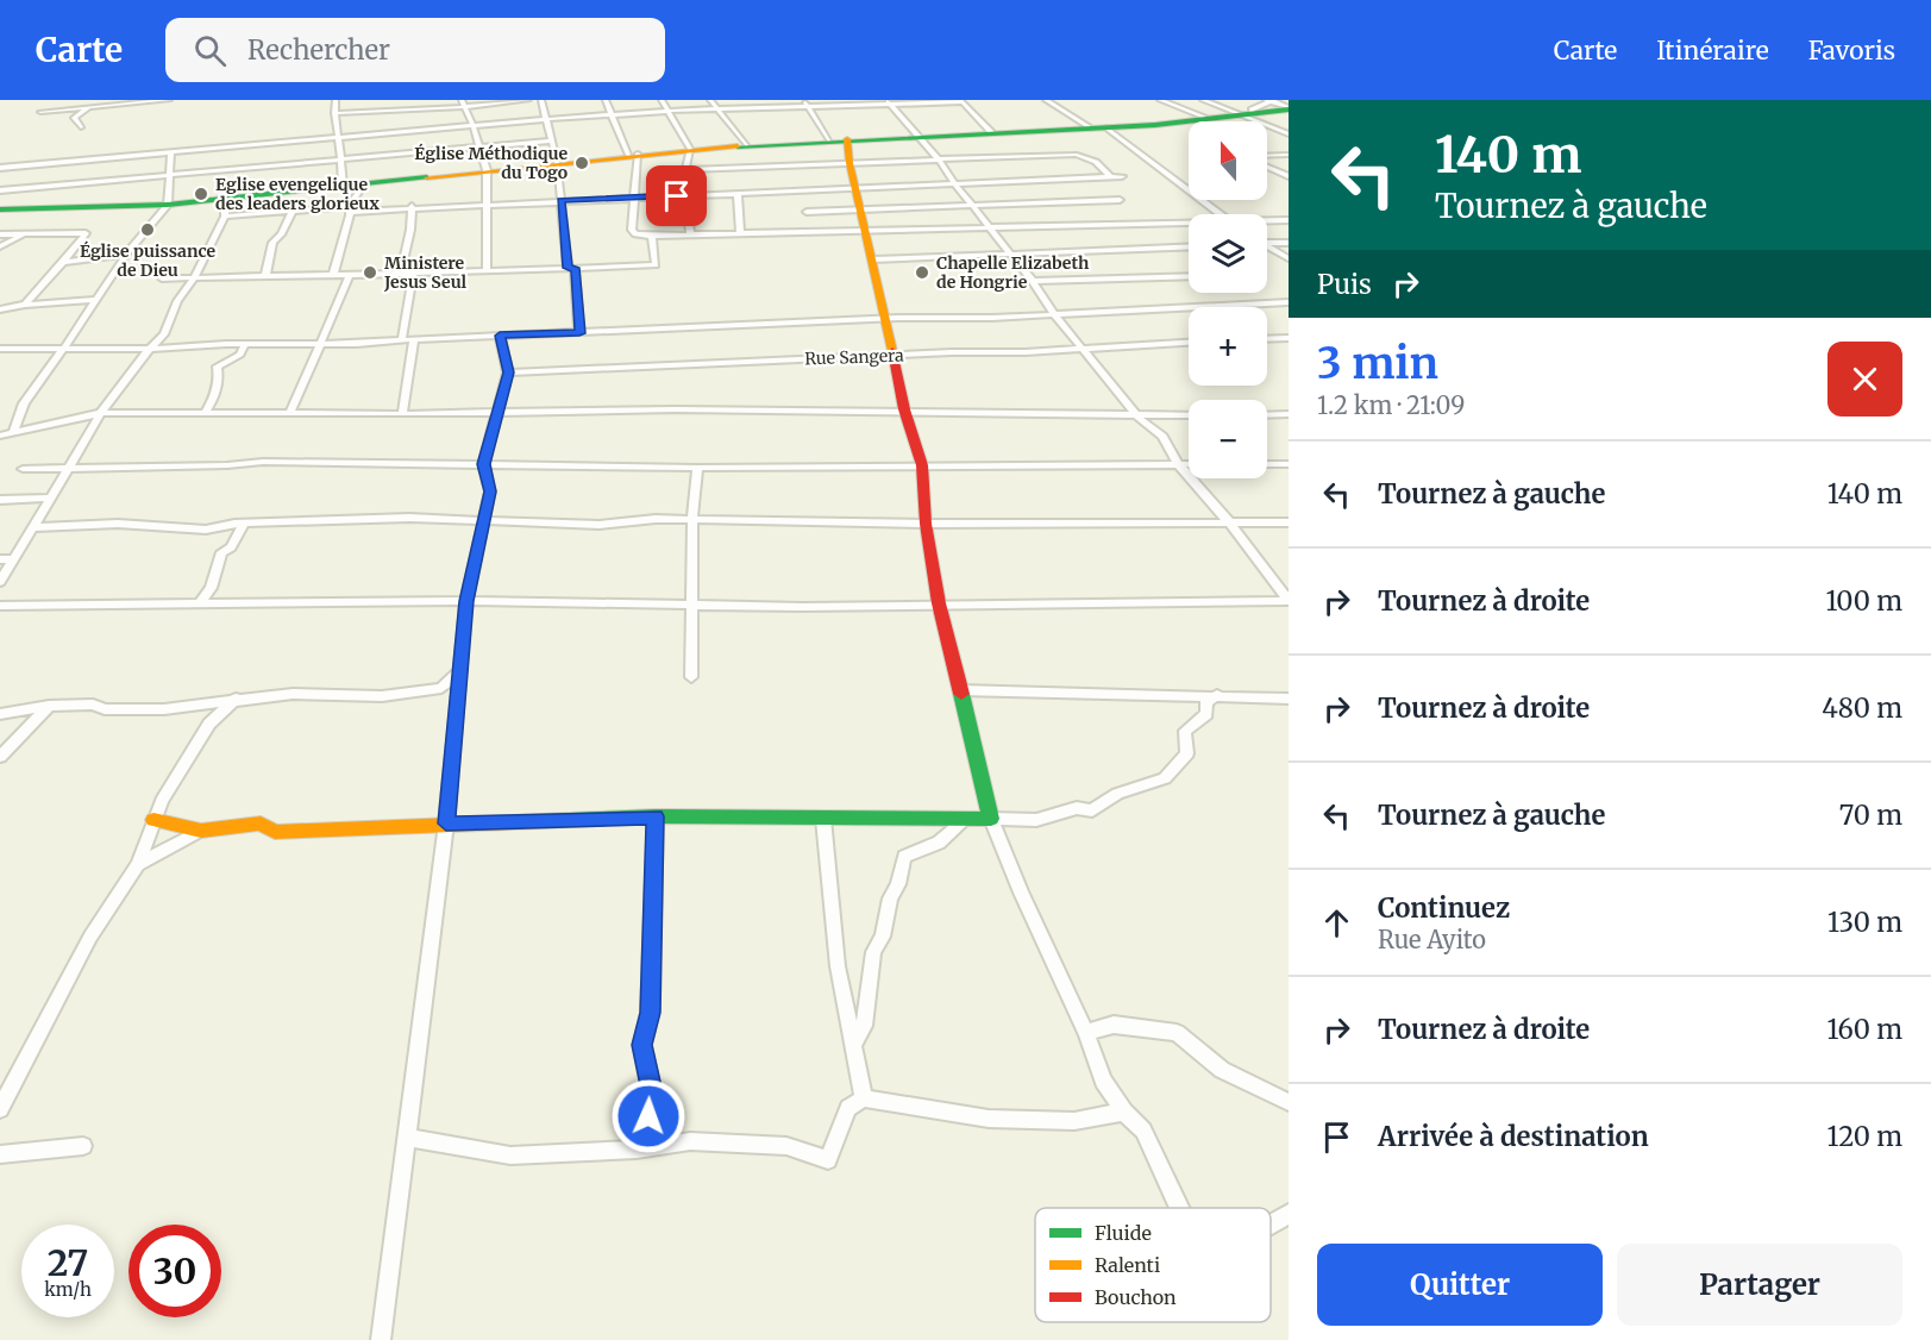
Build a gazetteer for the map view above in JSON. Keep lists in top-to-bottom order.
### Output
{
  "streets": {
    "street": ["Rue Sangera"]
  },
  "places": [
    "Église Méthodique du Togo",
    "Eglise evengelique des leaders glorieux",
    "Église puissance de Dieu",
    "Ministere Jesus Seul",
    "Chapelle Elizabeth de Hongrie"
  ],
  "legend": ["Fluide", "Ralenti", "Bouchon"],
  "north": "top",
  "page": {
    "header": "Carte",
    "search": "Rechercher",
    "nav": ["Carte", "Itinéraire", "Favoris"],
    "turn": ["140 m", "Tournez à gauche"],
    "map_buttons": ["+", "−"],
    "then": "Puis",
    "heading": ["3 min", "1.2 km · 21:09"],
    "list": [
      {
        "name": "Tournez à gauche",
        "value": "140 m"
      },
      {
        "name": "Tournez à droite",
        "value": "100 m"
      },
      {
        "name": "Tournez à droite",
        "value": "480 m"
      },
      {
        "name": "Tournez à gauche",
        "value": "70 m"
      },
      {
        "name": "Continuez",
        "note": "Rue Ayito",
        "value": "130 m"
      },
      {
        "name": "Tournez à droite",
        "value": "160 m"
      },
      {
        "name": "Arrivée à destination",
        "value": "120 m"
      }
    ],
    "speed": "27 km/h",
    "limit": "30",
    "buttons": ["Quitter", "Partager"]
  }
}
